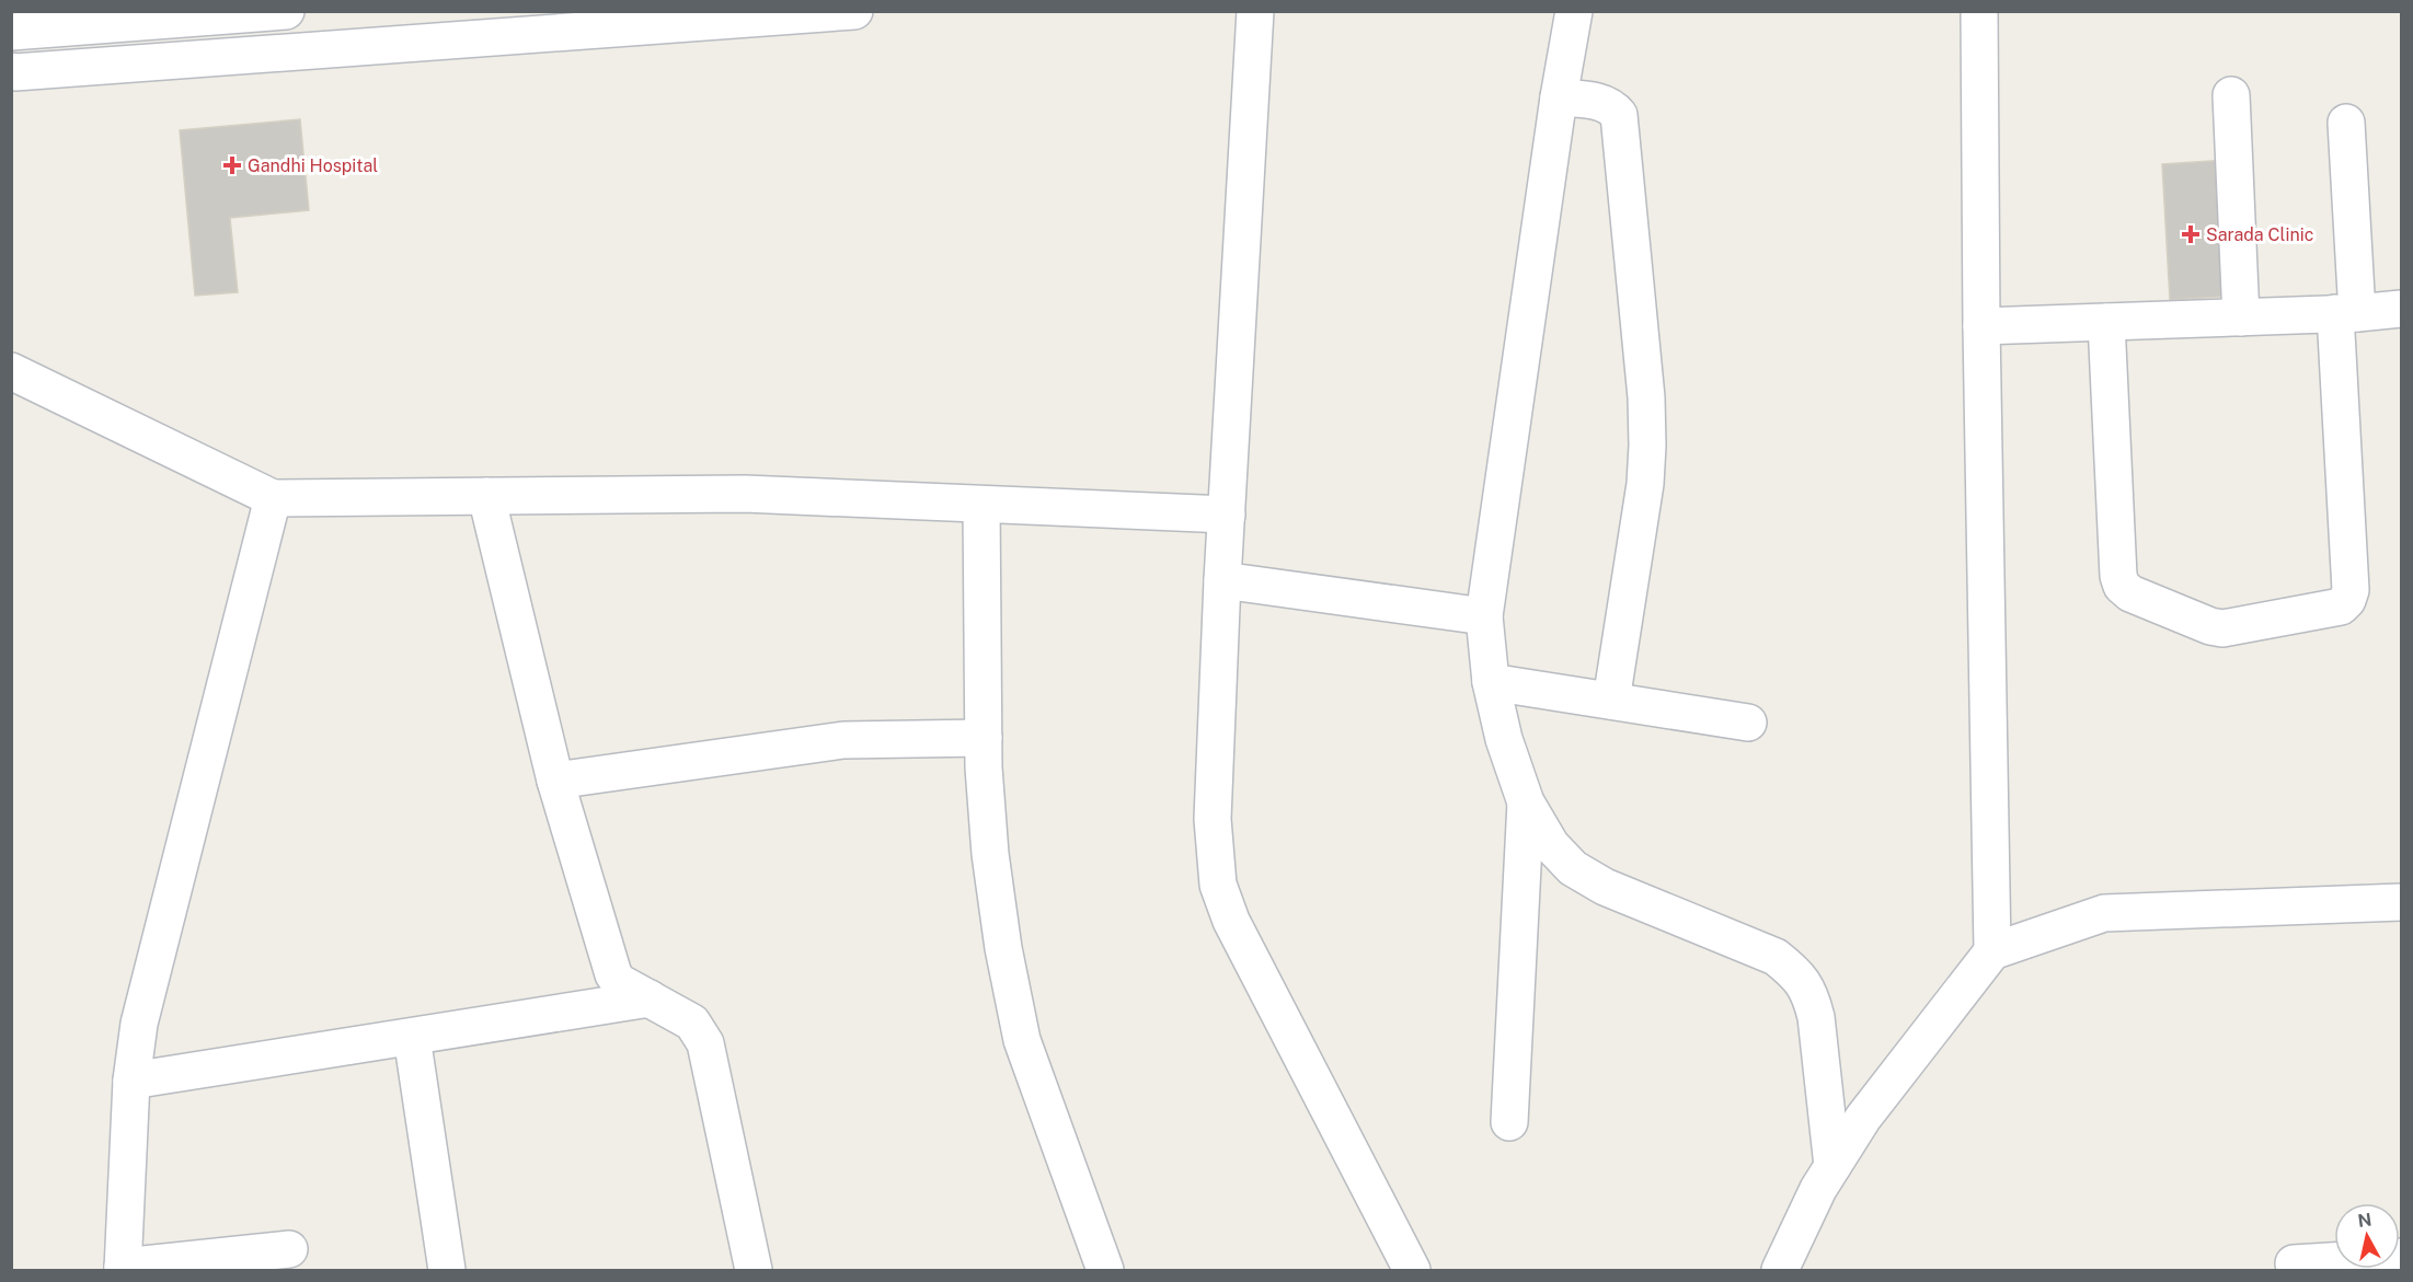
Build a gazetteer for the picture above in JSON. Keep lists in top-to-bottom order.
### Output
{
  "places": {
    "health": ["Gandhi Hospital", "Sarada Clinic"]
  },
  "north": "top"
}
